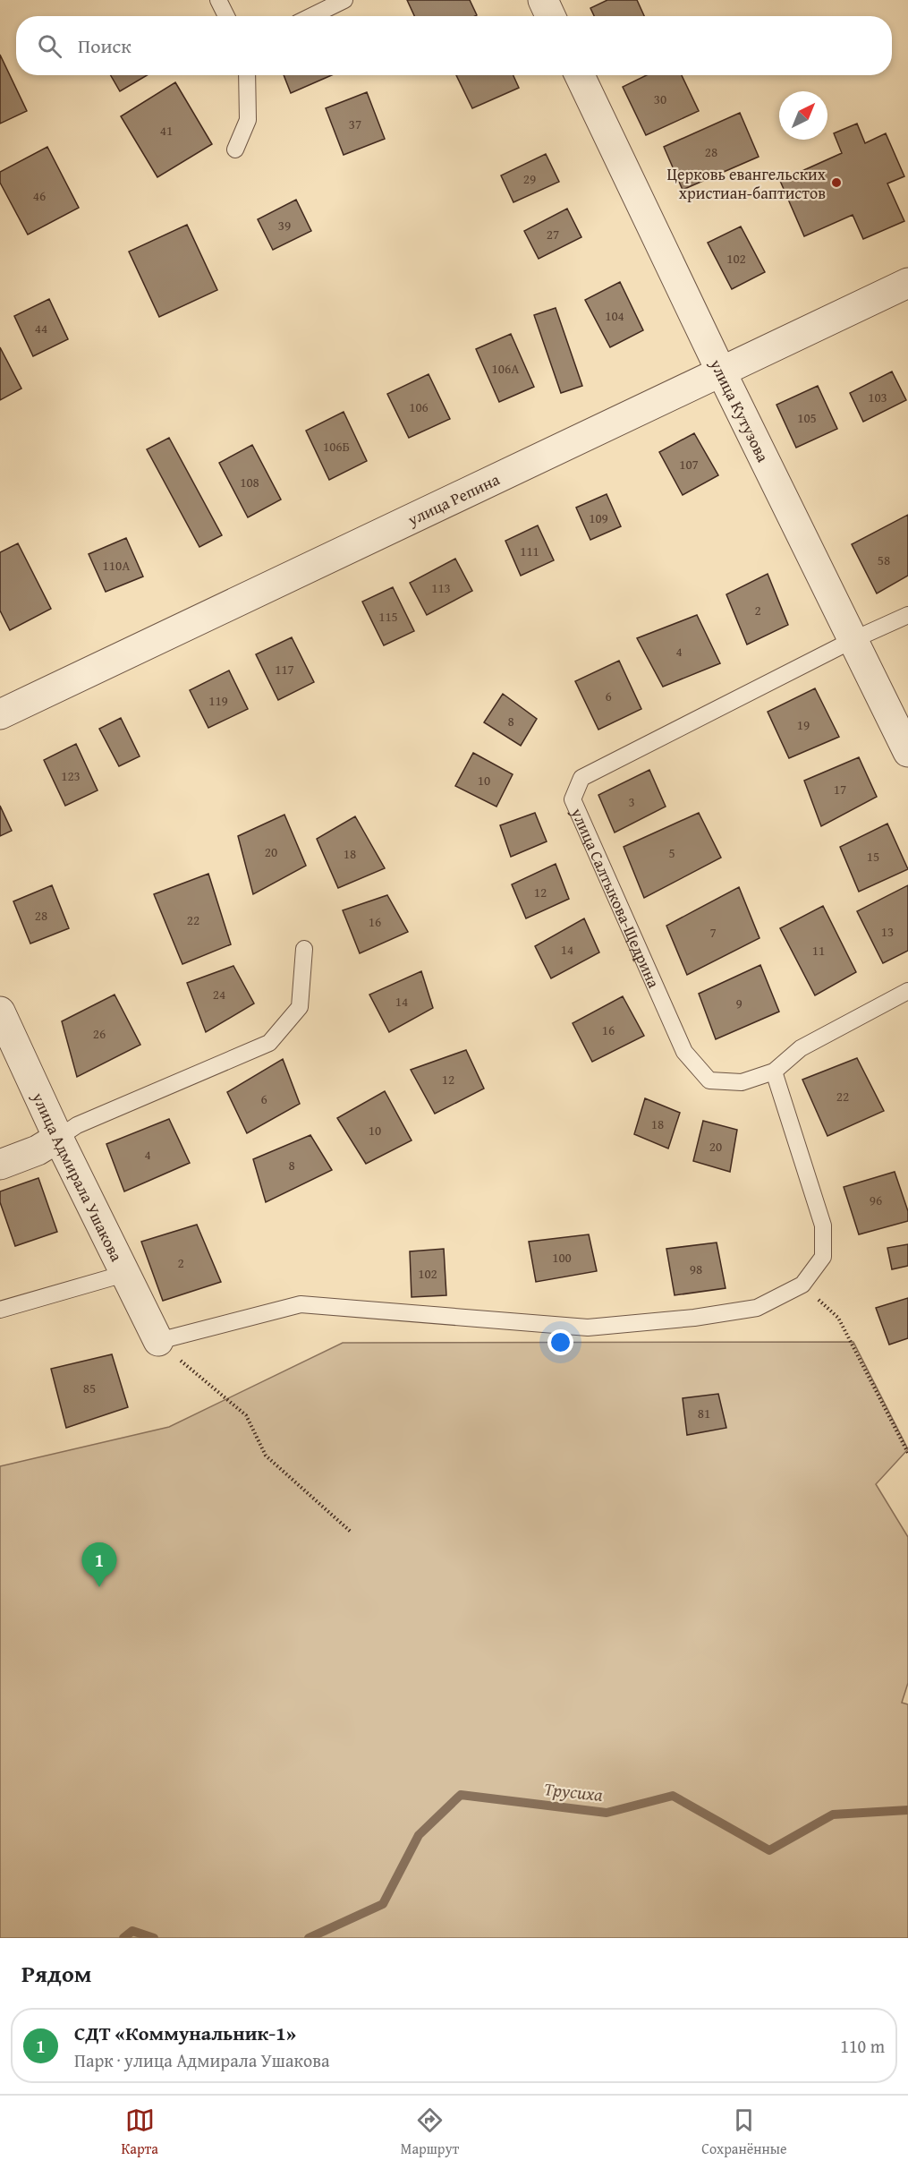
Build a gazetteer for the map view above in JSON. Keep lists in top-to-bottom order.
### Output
{
  "streets": {
    "street": ["улица Кутузова", "улица Репина", "улица Адмирала Ушакова"],
    "lane": ["улица Салтыкова-Щедрина"]
  },
  "crossings": [
    ["улица Кутузова", "улица Репина"],
    ["улица Кутузова", "улица Салтыкова-Щедрина"]
  ],
  "water": ["Трусиха"],
  "places": ["Церковь евангельских христиан-баптистов"],
  "house_numbers": [
    "30",
    "37",
    "41",
    "28",
    "29",
    "46",
    "39",
    "27",
    "102",
    "104",
    "44",
    "106А",
    "103",
    "106",
    "105",
    "106Б",
    "107",
    "108",
    "109",
    "111",
    "58",
    "110А",
    "113",
    "2",
    "115",
    "4",
    "117",
    "6",
    "119",
    "8",
    "19",
    "123",
    "10",
    "17",
    "3",
    "20",
    "5",
    "18",
    "15",
    "12",
    "28",
    "22",
    "16",
    "13",
    "7",
    "14",
    "11",
    "24",
    "14",
    "9",
    "16",
    "26",
    "12",
    "22",
    "6",
    "18",
    "10",
    "20",
    "4",
    "8",
    "96",
    "100",
    "2",
    "98",
    "102",
    "85",
    "81"
  ],
  "north": "top right",
  "page": {
    "search": "Поиск",
    "pins": "1",
    "heading": "Рядом",
    "list": [
      {
        "mark": "1",
        "name": "СДТ «Коммунальник-1»",
        "note": "Парк · улица Адмирала Ушакова",
        "value": "110 m"
      }
    ],
    "nav": ["Карта", "Маршрут", "Сохранённые"]
  }
}
